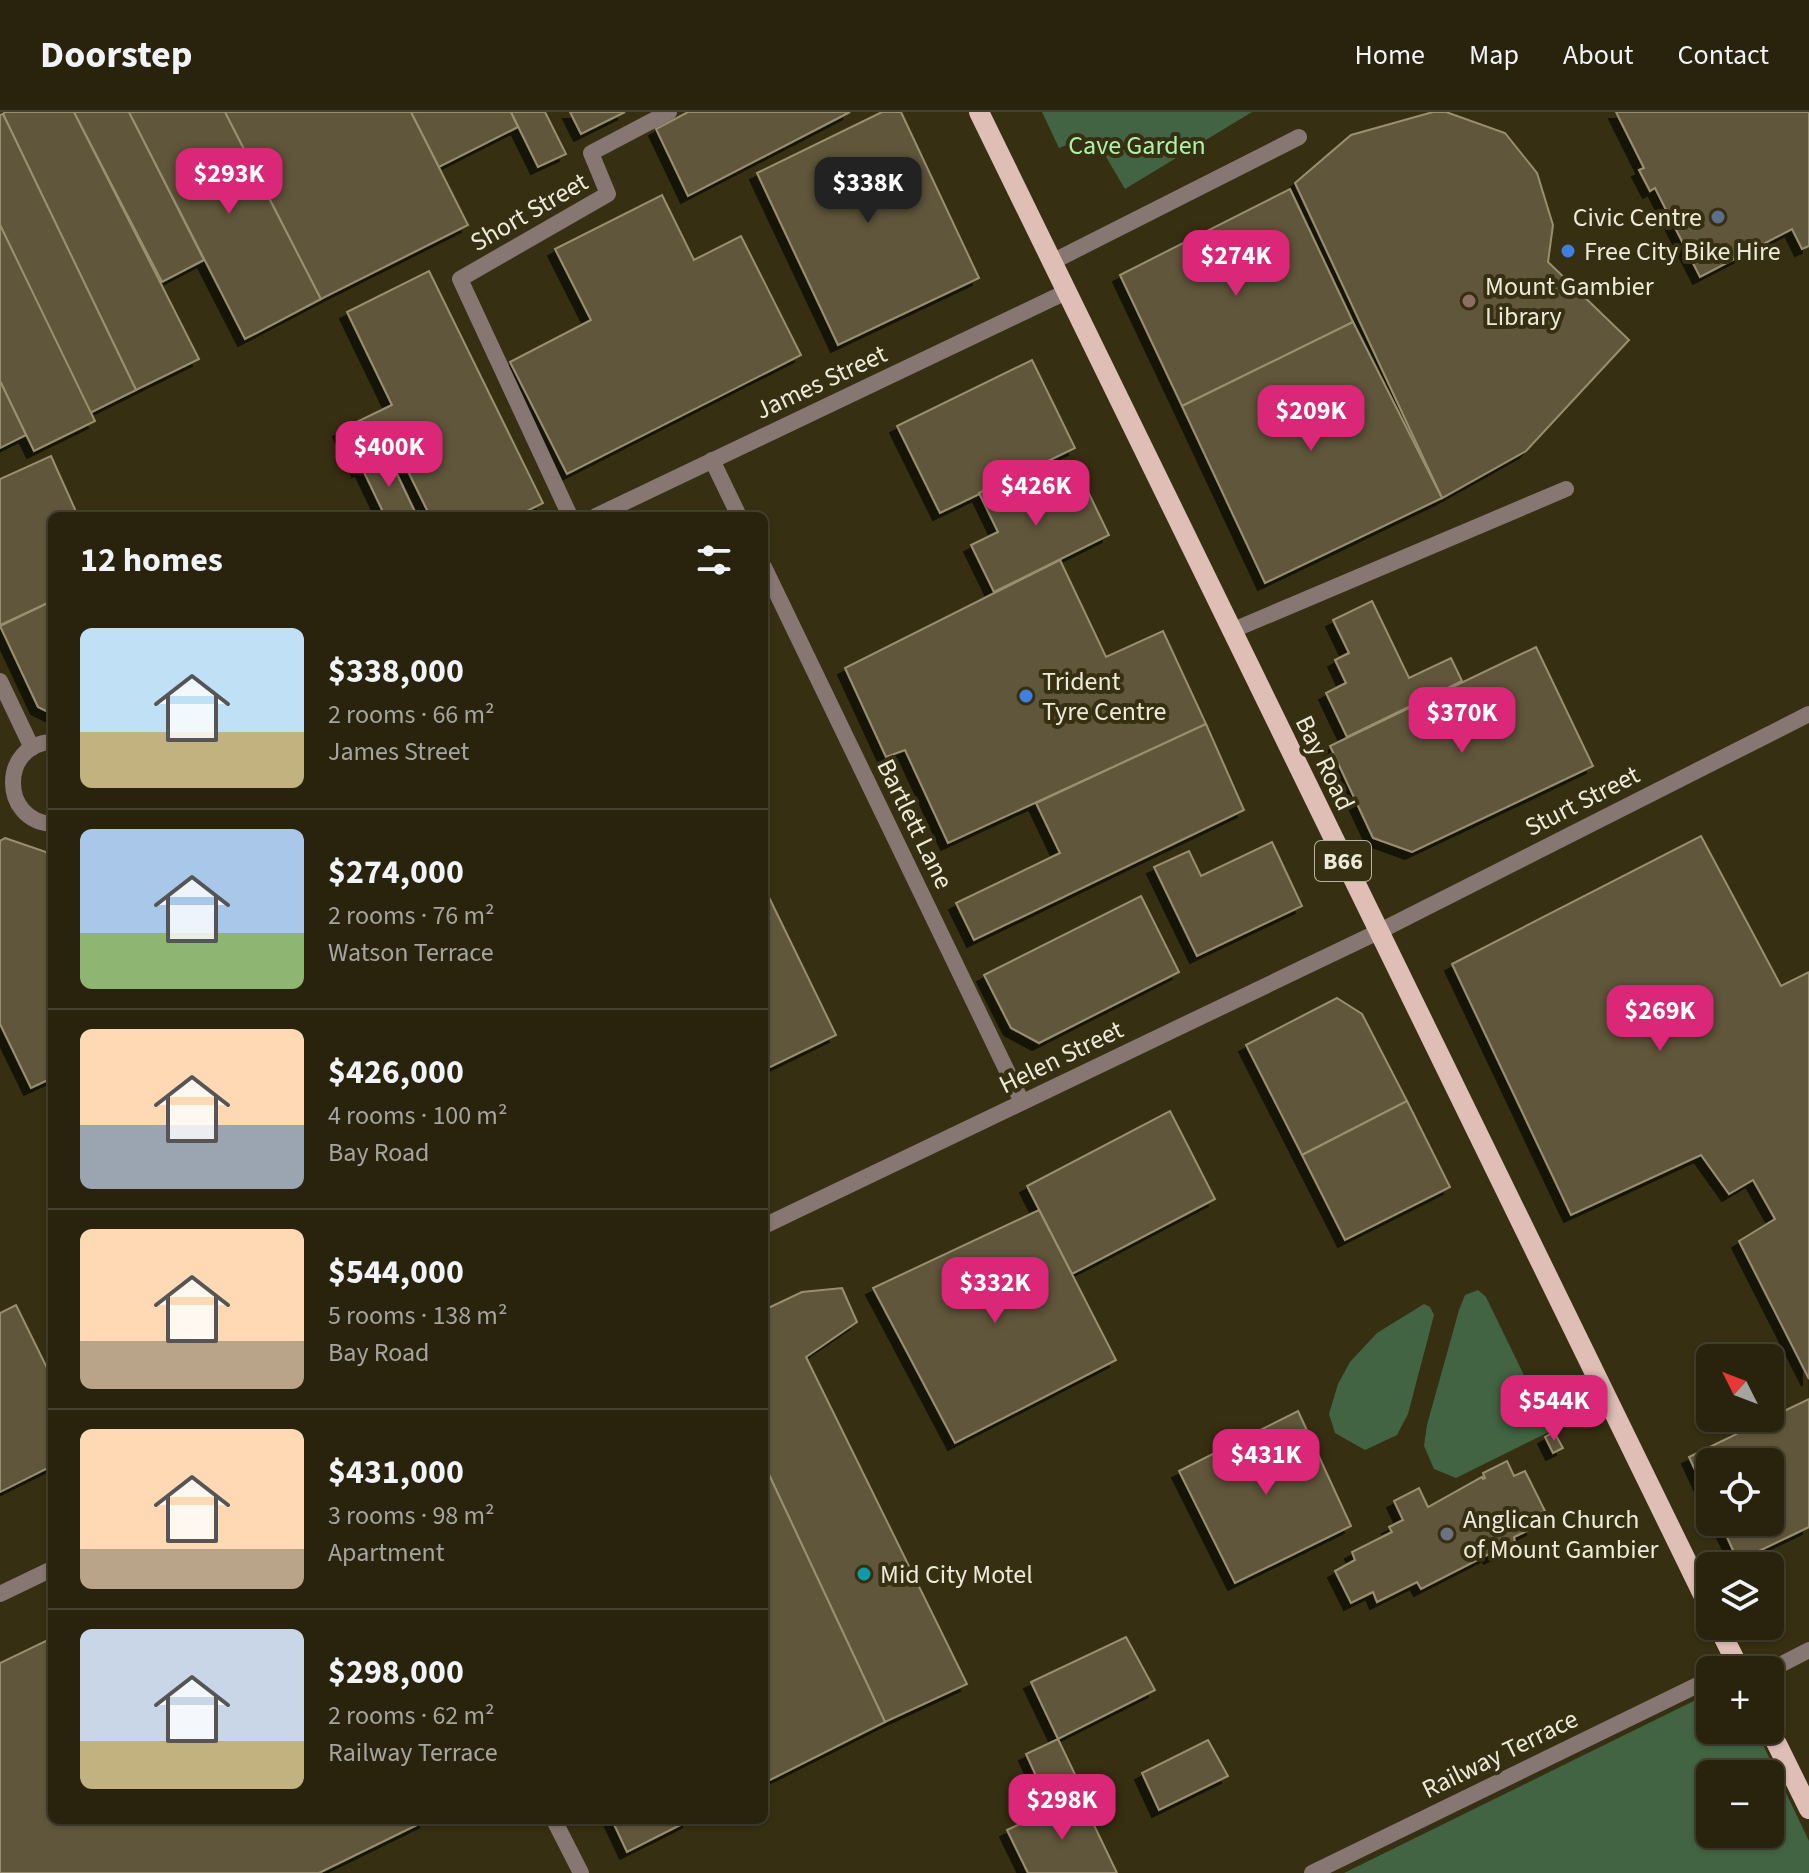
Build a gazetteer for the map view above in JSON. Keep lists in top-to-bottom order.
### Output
{
  "streets": {
    "main road": ["Bay Road", "B66"],
    "street": [
      "Short Street",
      "James Street",
      "Sturt Street",
      "Bartlett Lane",
      "Helen Street",
      "Railway Terrace"
    ]
  },
  "crossings": [
    ["James Street", "Bay Road"],
    ["Bay Road", "Sturt Street"],
    ["Bay Road", "Helen Street"],
    ["Sturt Street", "Helen Street"],
    ["Bartlett Lane", "Helen Street"]
  ],
  "parks": ["Cave Garden"],
  "places": [
    "Civic Centre",
    "Free City Bike Hire",
    "Mount Gambier Library",
    "Trident Tyre Centre",
    "Anglican Church of Mount Gambier",
    "Mid City Motel"
  ],
  "north": "top left",
  "page": {
    "header": "Doorstep",
    "nav": [
      "Home",
      "Map",
      "About",
      "Contact"
    ],
    "price": [
      "$293K",
      "$338K",
      "$274K",
      "$209K",
      "$400K",
      "$426K",
      "$370K",
      "$269K",
      "$332K",
      "$544K",
      "$431K",
      "$298K"
    ],
    "heading": "12 homes",
    "list": [
      {
        "name": "$338,000",
        "note": "2 rooms · 66 m² · James Street"
      },
      {
        "name": "$274,000",
        "note": "2 rooms · 76 m² · Watson Terrace"
      },
      {
        "name": "$426,000",
        "note": "4 rooms · 100 m² · Bay Road"
      },
      {
        "name": "$544,000",
        "note": "5 rooms · 138 m² · Bay Road"
      },
      {
        "name": "$431,000",
        "note": "3 rooms · 98 m² · Apartment"
      },
      {
        "name": "$298,000",
        "note": "2 rooms · 62 m² · Railway Terrace"
      }
    ],
    "map_buttons": ["+", "−"]
  }
}
